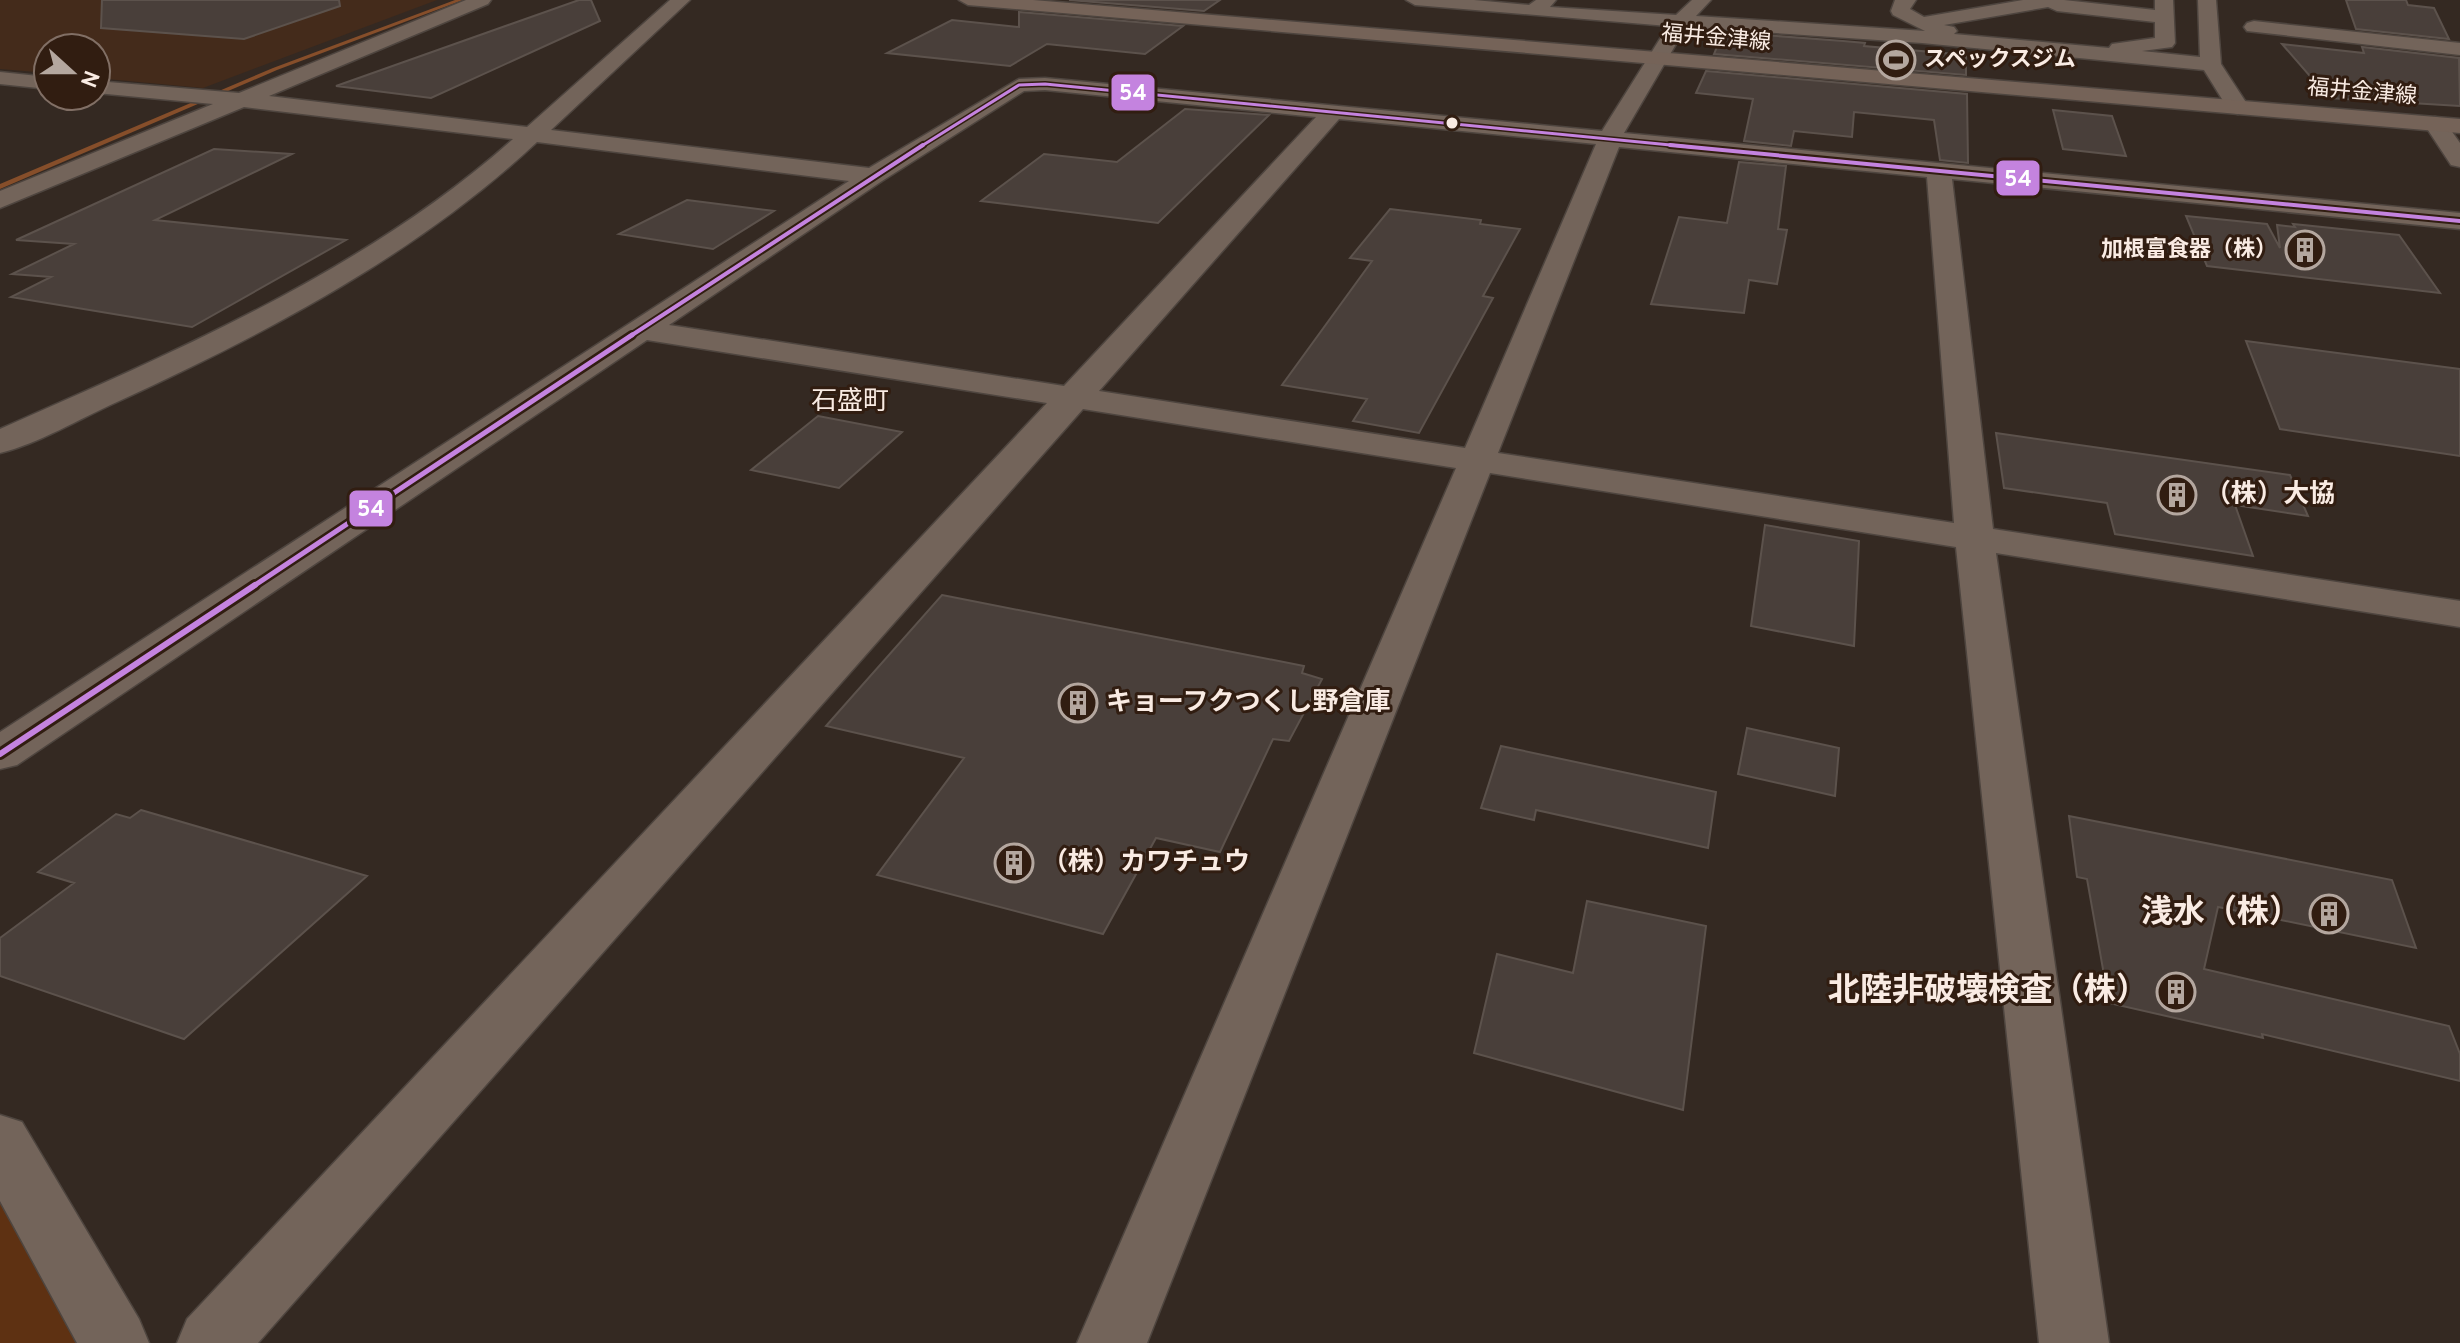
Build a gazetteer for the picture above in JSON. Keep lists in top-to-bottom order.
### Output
{
  "streets": {
    "main road": ["福井金津線"]
  },
  "districts": ["石盛町"],
  "places": {
    "sports": ["スペックスジム"],
    "building": [
      "加根富食器（株）",
      "（株）大協",
      "キョーフクつくし野倉庫",
      "（株）カワチュウ",
      "浅水（株）",
      "北陸非破壊検査（株）"
    ]
  },
  "lines": ["transit line 54"],
  "north": "right"
}
